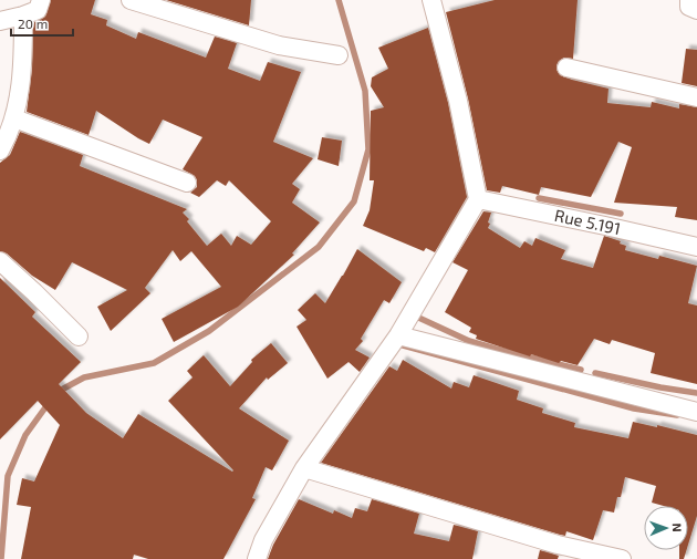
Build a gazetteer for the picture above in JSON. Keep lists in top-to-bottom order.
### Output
{
  "streets": {
    "street": ["Rue 5.191"]
  },
  "scale_bar": "20 m",
  "north": "right"
}
